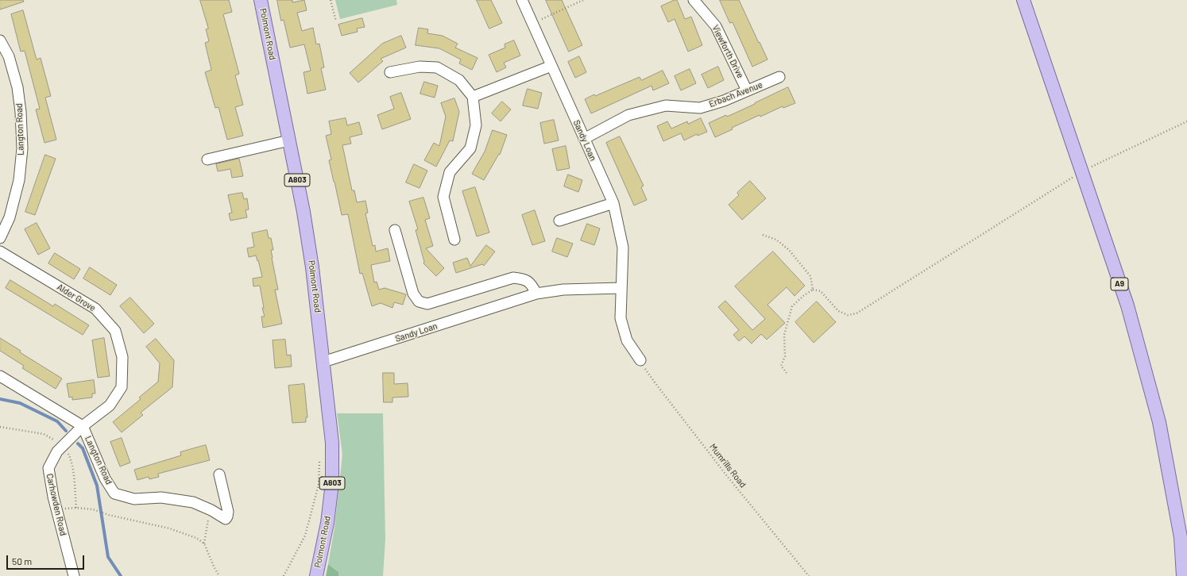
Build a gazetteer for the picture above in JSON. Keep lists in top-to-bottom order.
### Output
{
  "streets": {
    "main road": ["Polmont Road", "A803", "A9"],
    "street": [
      "Viewforth Drive",
      "Erbach Avenue",
      "Langton Road",
      "Sandy Loan",
      "Alder Grove",
      "Carhowden Road"
    ],
    "path": ["Mumrills Road"]
  },
  "crossings": [
    ["Polmont Road", "Sandy Loan"],
    ["Viewforth Drive", "Erbach Avenue"],
    ["Erbach Avenue", "Sandy Loan"],
    ["Langton Road", "Alder Grove"],
    ["Langton Road", "Carhowden Road"],
    ["Sandy Loan", "Mumrills Road"],
    ["Alder Grove", "Carhowden Road"]
  ],
  "scale_bar": "50 m"
}
